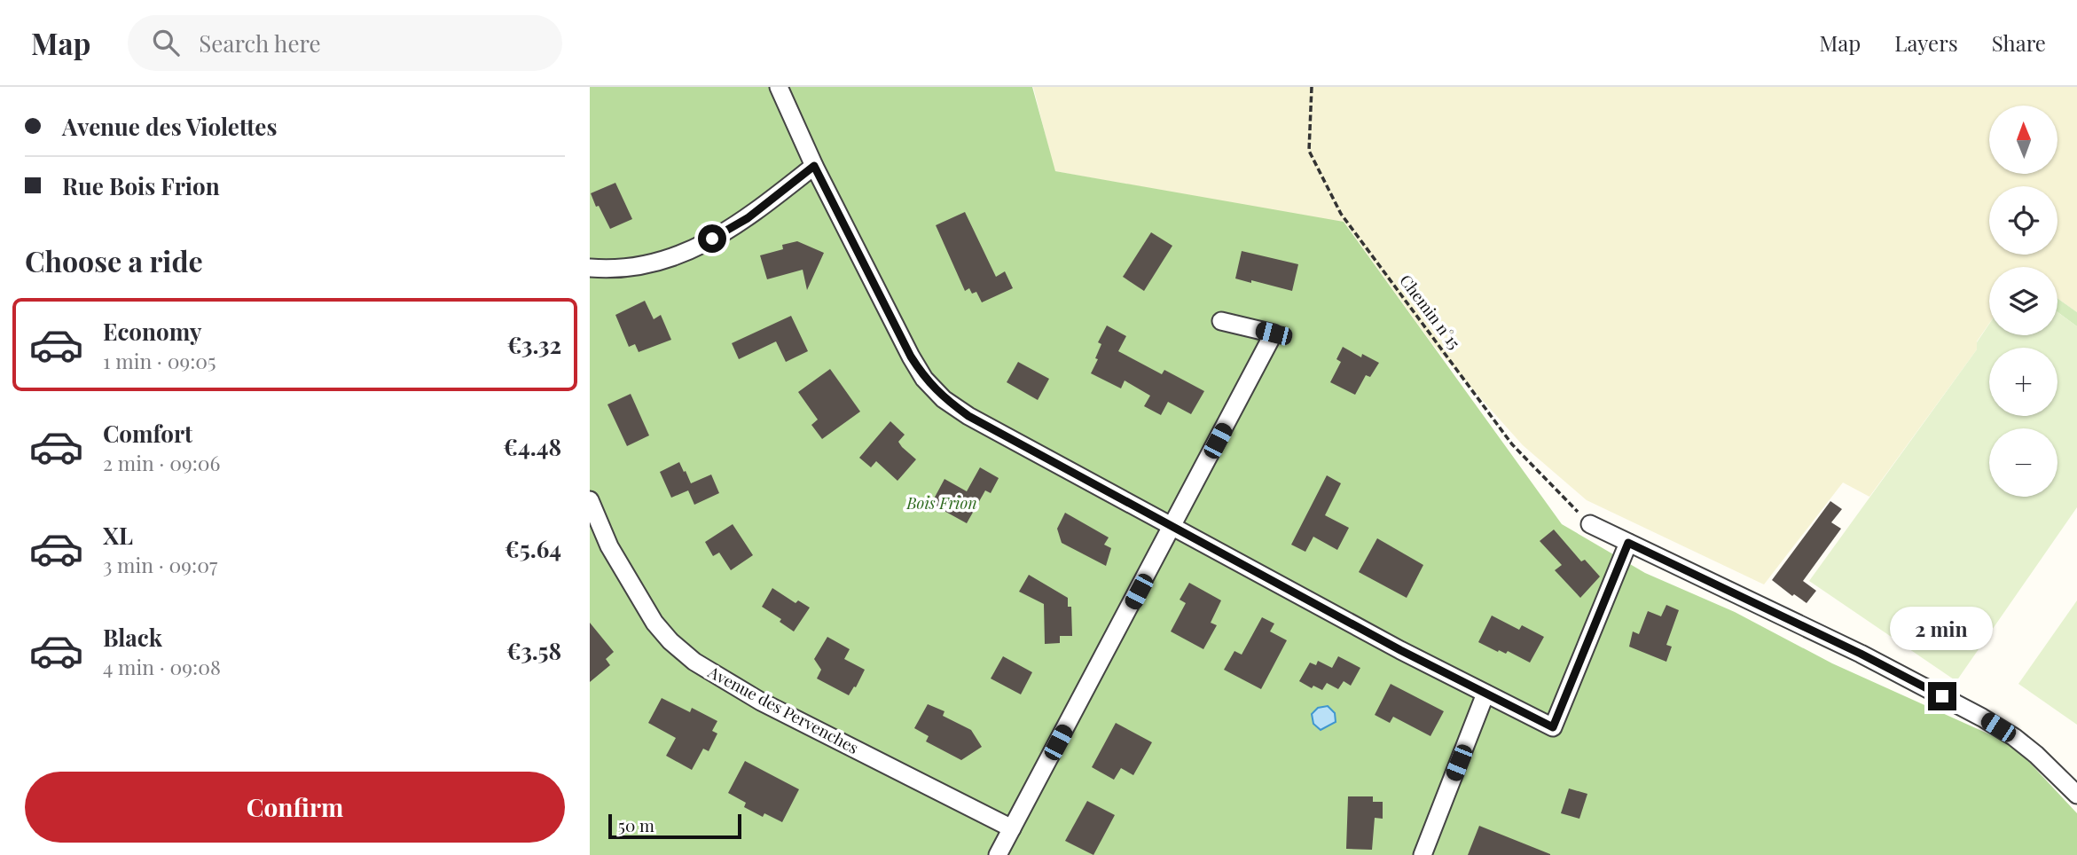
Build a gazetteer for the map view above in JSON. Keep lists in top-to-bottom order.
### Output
{
  "streets": {
    "street": ["Avenue des Pervenches"],
    "path": ["Chemin n°15"]
  },
  "parks": ["Bois Frion"],
  "scale_bar": "50 m",
  "north": "top",
  "page": {
    "header": "Map",
    "search": "Search here",
    "nav": ["Map", "Layers", "Share"],
    "banner": ["Avenue des Violettes", "Rue Bois Frion"],
    "map_buttons": ["+", "−"],
    "heading": "Choose a ride",
    "list": [
      {
        "name": "Economy",
        "note": "1 min · 09:05",
        "value": "€3.32"
      },
      {
        "name": "Comfort",
        "note": "2 min · 09:06",
        "value": "€4.48"
      },
      {
        "name": "XL",
        "note": "3 min · 09:07",
        "value": "€5.64"
      },
      {
        "name": "Black",
        "note": "4 min · 09:08",
        "value": "€3.58"
      }
    ],
    "bubble": "2 min",
    "buttons": "Confirm",
    "scale": "50 m"
  }
}
